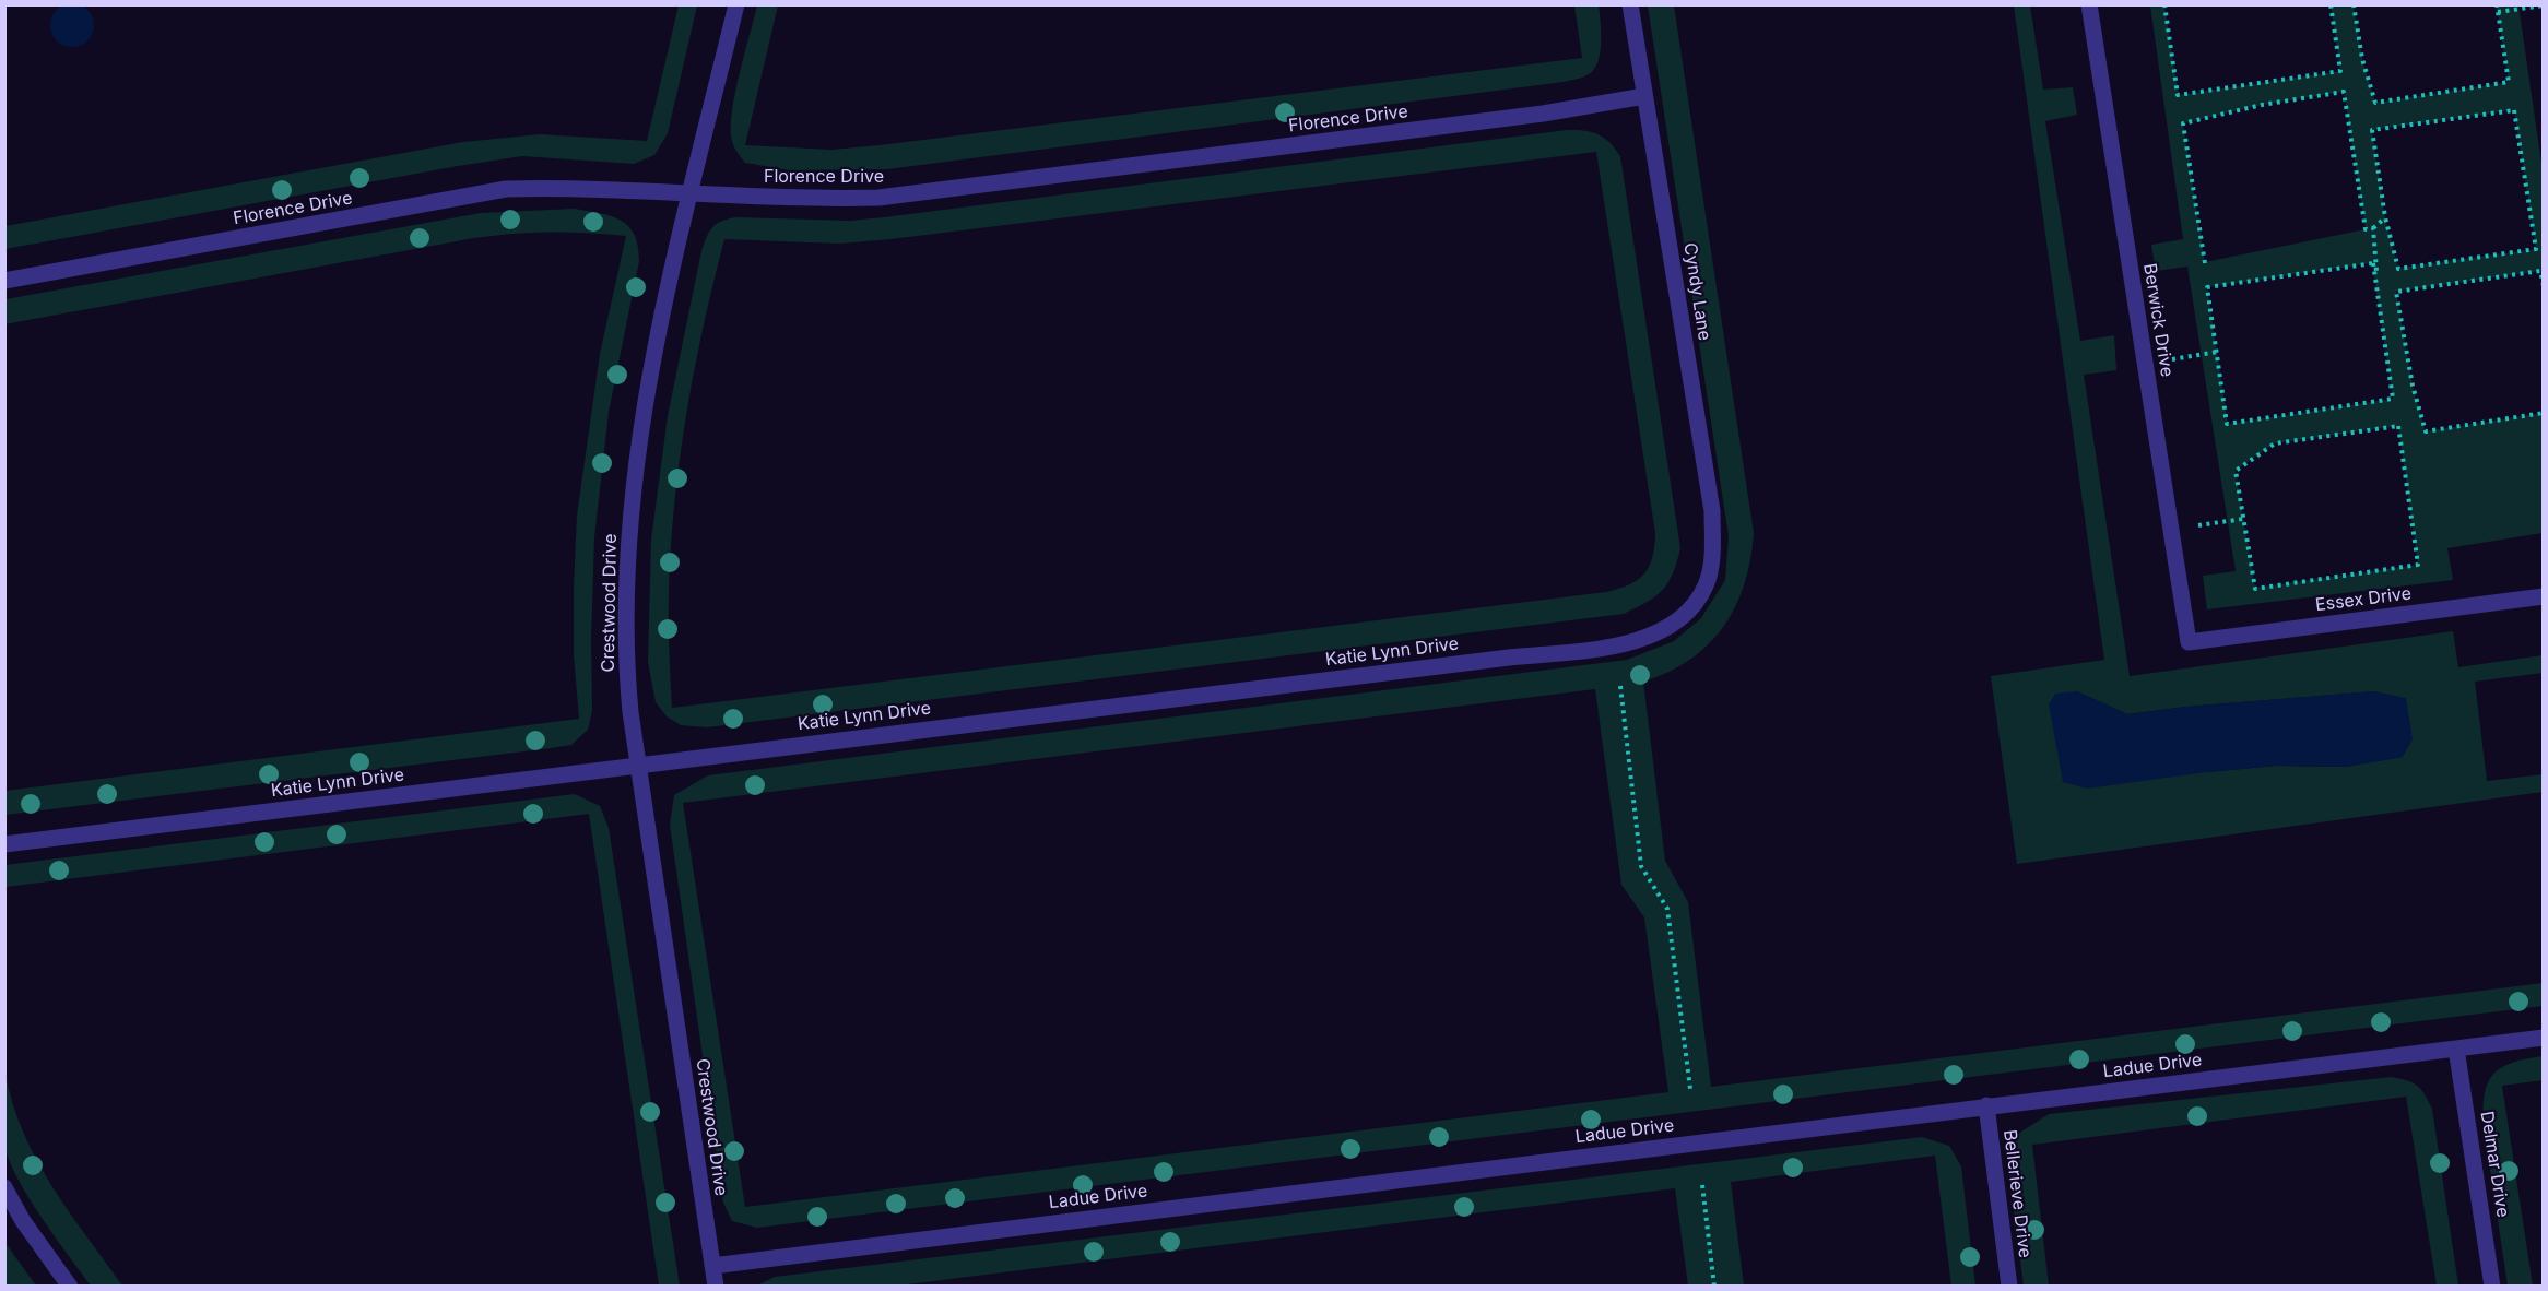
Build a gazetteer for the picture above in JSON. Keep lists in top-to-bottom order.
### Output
{
  "streets": {
    "street": [
      "Florence Drive",
      "Cyndy Lane",
      "Berwick Drive",
      "Essex Drive",
      "Crestwood Drive",
      "Katie Lynn Drive",
      "Ladue Drive",
      "Delmar Drive",
      "Bellerieve Drive"
    ]
  },
  "crossings": [
    ["Florence Drive", "Cyndy Lane"],
    ["Florence Drive", "Crestwood Drive"],
    ["Cyndy Lane", "Katie Lynn Drive"],
    ["Berwick Drive", "Essex Drive"],
    ["Crestwood Drive", "Katie Lynn Drive"],
    ["Crestwood Drive", "Ladue Drive"],
    ["Ladue Drive", "Delmar Drive"],
    ["Ladue Drive", "Bellerieve Drive"]
  ]
}
